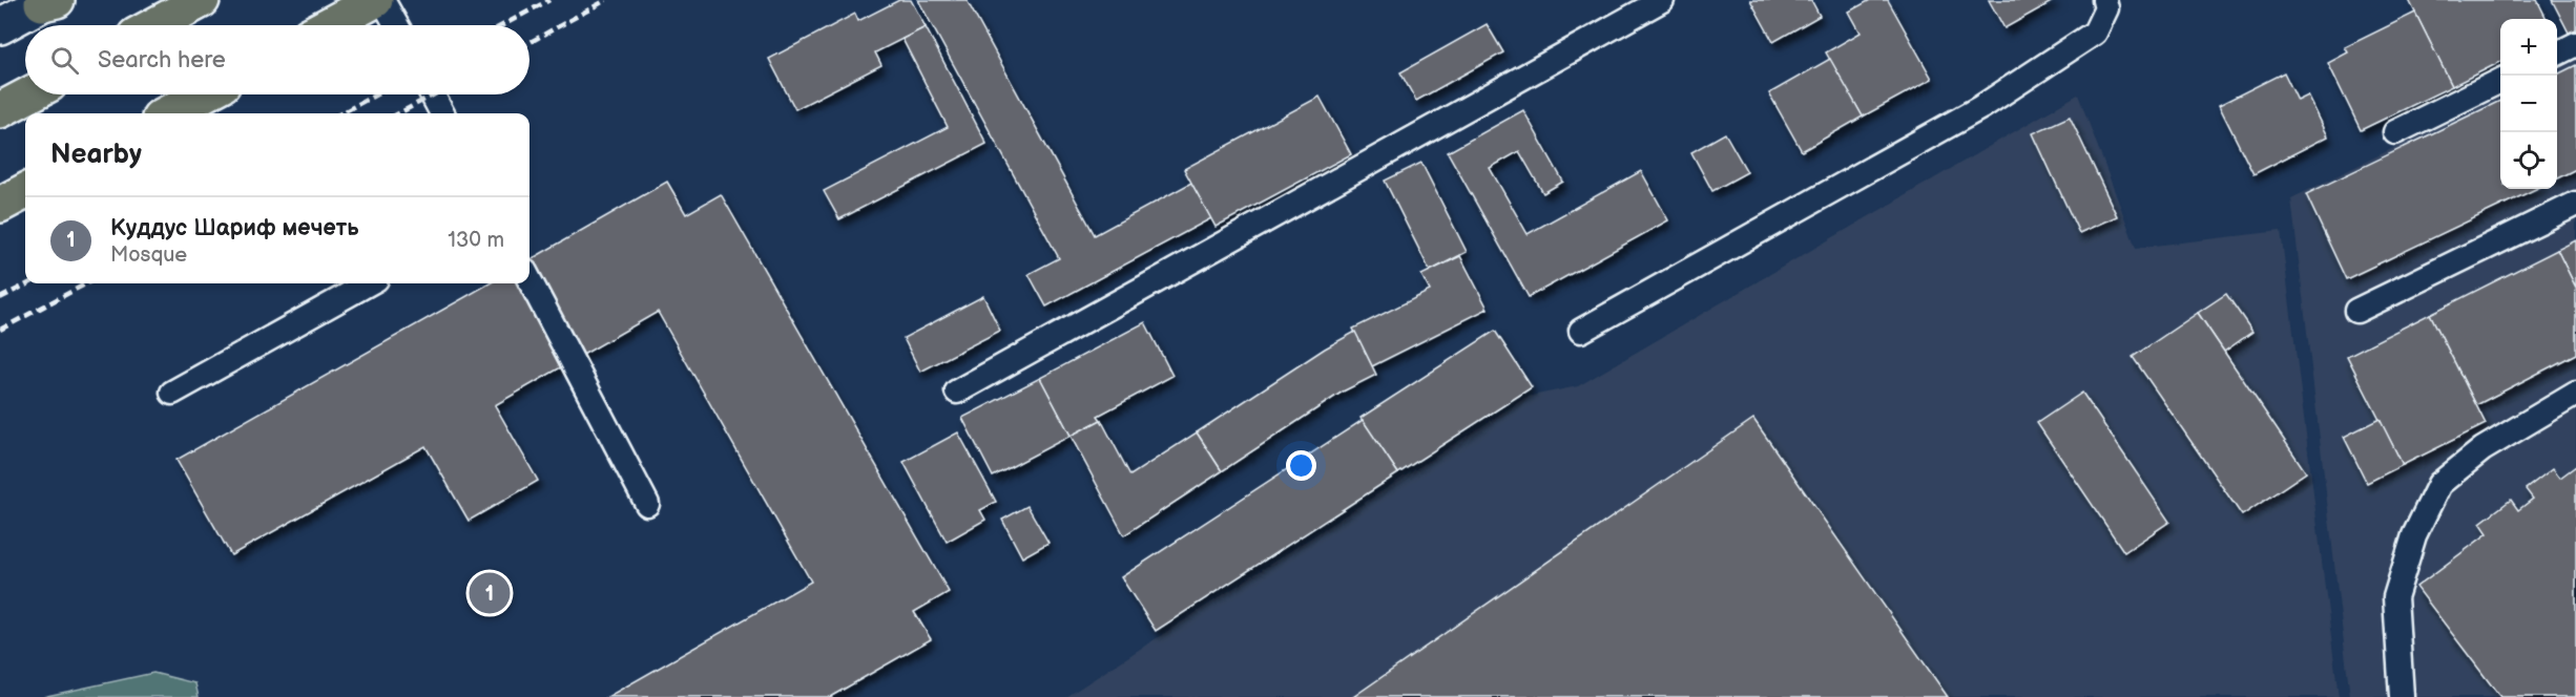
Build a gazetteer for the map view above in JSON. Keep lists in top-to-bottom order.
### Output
{
  "page": {
    "map_buttons": ["+", "−"],
    "search": "Search here",
    "heading": "Nearby",
    "list": [
      {
        "mark": "1",
        "name": "Куддус Шариф мечеть",
        "note": "Mosque",
        "value": "130 m"
      }
    ],
    "pins": "1"
  }
}
